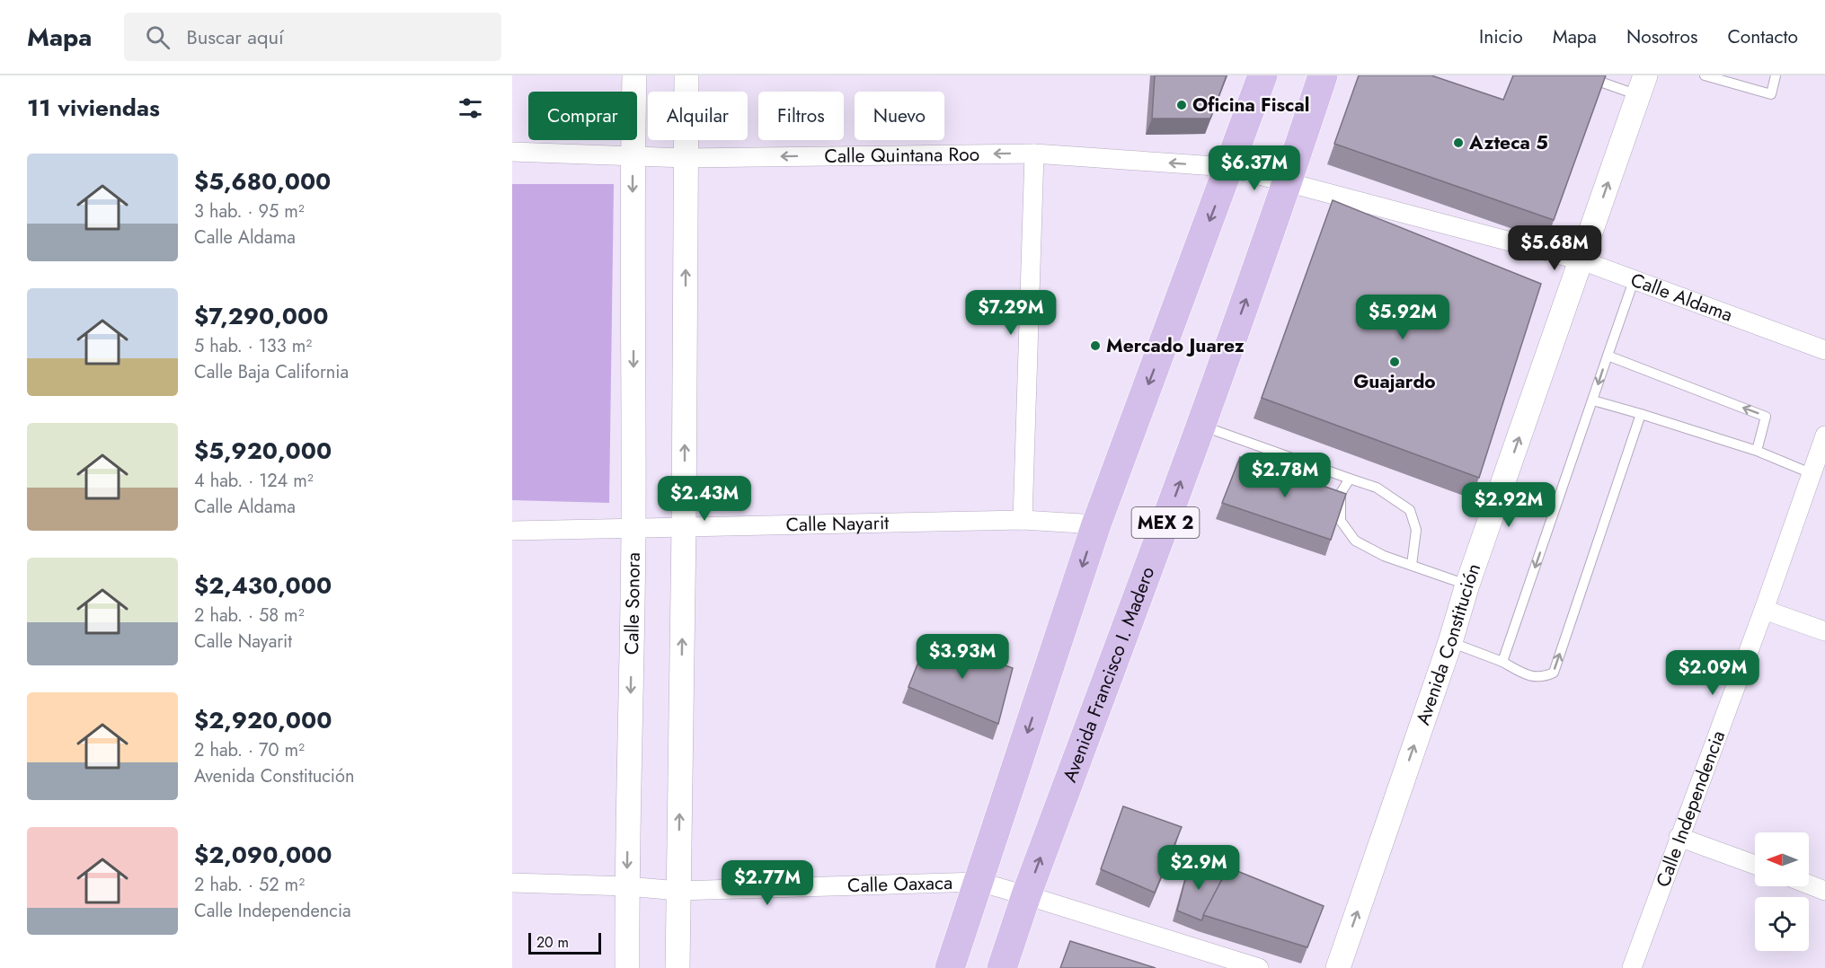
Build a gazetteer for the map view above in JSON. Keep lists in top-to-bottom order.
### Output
{
  "streets": {
    "main road": ["MEX 2", "Avenida Francisco I. Madero"],
    "street": [
      "Calle Quintana Roo",
      "Calle Aldama",
      "Calle Nayarit",
      "Calle Sonora",
      "Avenida Constitución",
      "Calle Independencia",
      "Calle Oaxaca"
    ]
  },
  "crossings": [
    ["Calle Quintana Roo", "Calle Aldama"],
    ["Calle Quintana Roo", "MEX 2"],
    ["Calle Quintana Roo", "Calle Sonora"],
    ["Calle Quintana Roo", "Avenida Francisco I. Madero"],
    ["Calle Aldama", "Avenida Constitución"],
    ["Calle Aldama", "Avenida Francisco I. Madero"],
    ["MEX 2", "Calle Nayarit"],
    ["MEX 2", "Calle Oaxaca"],
    ["Calle Nayarit", "Calle Sonora"],
    ["Calle Sonora", "Calle Oaxaca"],
    ["Avenida Francisco I. Madero", "Calle Oaxaca"]
  ],
  "one_way": ["Calle Quintana Roo", "Avenida Constitución"],
  "places": [
    "Oficina Fiscal",
    "Azteca 5",
    "Mercado Juarez",
    "Guajardo"
  ],
  "scale_bar": "20 m",
  "north": "left",
  "page": {
    "header": "Mapa",
    "search": "Buscar aquí",
    "nav": [
      "Inicio",
      "Mapa",
      "Nosotros",
      "Contacto"
    ],
    "heading": "11 viviendas",
    "chip": [
      "Comprar",
      "Alquilar",
      "Filtros",
      "Nuevo"
    ],
    "list": [
      {
        "name": "$5,680,000",
        "note": "3 hab. · 95 m² · Calle Aldama"
      },
      {
        "name": "$7,290,000",
        "note": "5 hab. · 133 m² · Calle Baja California"
      },
      {
        "name": "$5,920,000",
        "note": "4 hab. · 124 m² · Calle Aldama"
      },
      {
        "name": "$2,430,000",
        "note": "2 hab. · 58 m² · Calle Nayarit"
      },
      {
        "name": "$2,920,000",
        "note": "2 hab. · 70 m² · Avenida Constitución"
      },
      {
        "name": "$2,090,000",
        "note": "2 hab. · 52 m² · Calle Independencia"
      }
    ],
    "price": [
      "$6.37M",
      "$5.68M",
      "$7.29M",
      "$5.92M",
      "$2.78M",
      "$2.43M",
      "$2.92M",
      "$3.93M",
      "$2.09M",
      "$2.9M",
      "$2.77M"
    ],
    "scale": "20 m"
  }
}
